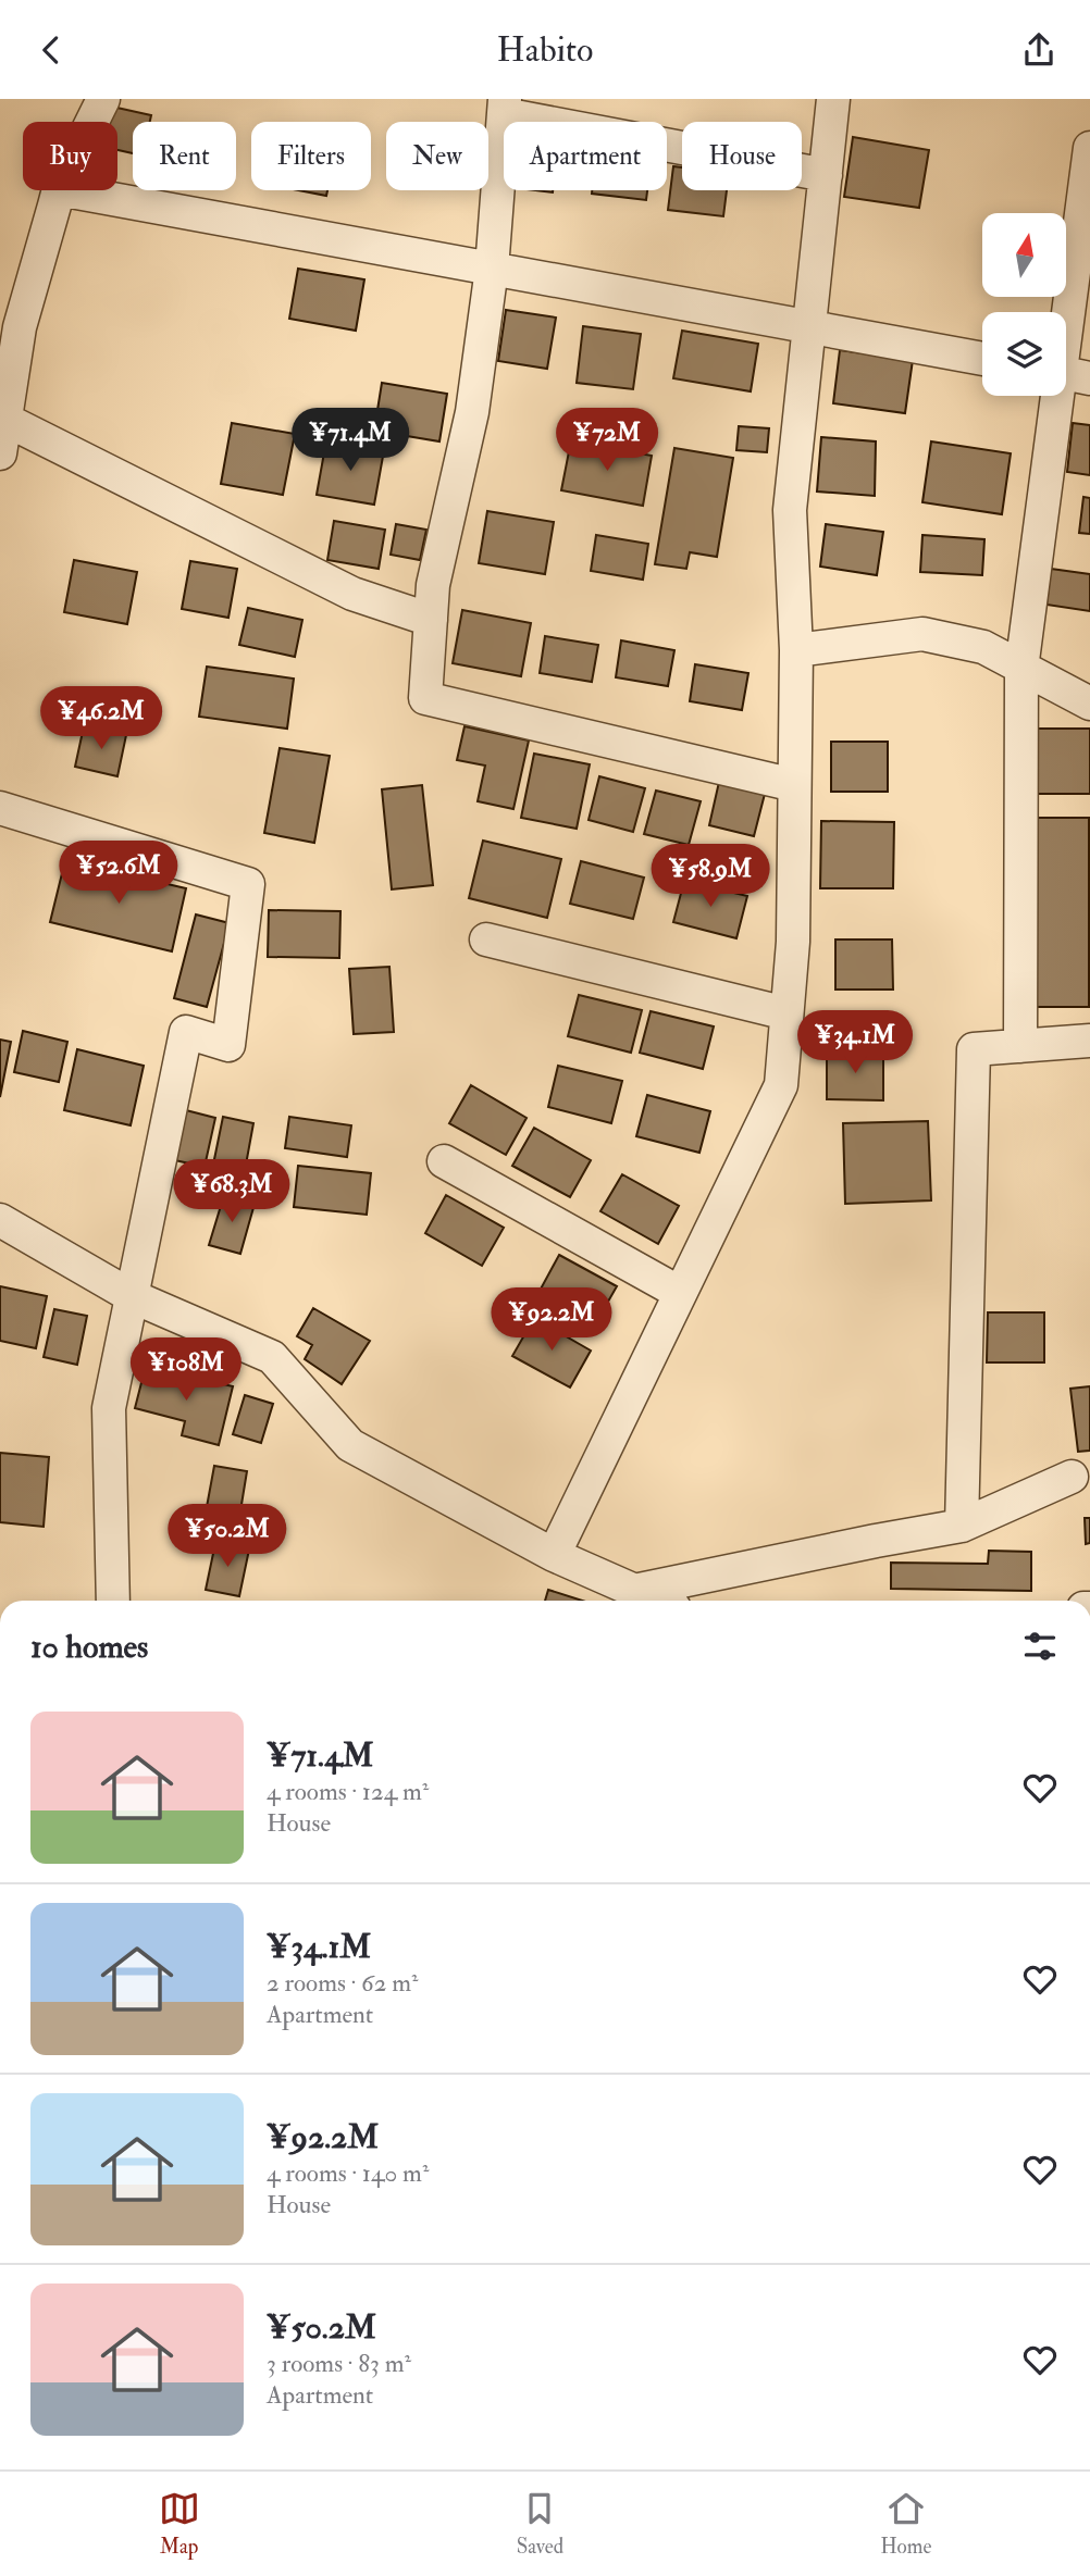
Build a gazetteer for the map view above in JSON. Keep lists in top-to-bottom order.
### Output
{
  "north": "top",
  "page": {
    "header": "Habito",
    "chip": [
      "Buy",
      "Rent",
      "Filters",
      "New",
      "Apartment",
      "House"
    ],
    "price": [
      "¥71.4M",
      "¥72M",
      "¥46.2M",
      "¥52.6M",
      "¥58.9M",
      "¥34.1M",
      "¥68.3M",
      "¥92.2M",
      "¥108M",
      "¥50.2M"
    ],
    "heading": "10 homes",
    "list": [
      {
        "name": "¥71.4M",
        "note": "4 rooms · 124 m² · House"
      },
      {
        "name": "¥34.1M",
        "note": "2 rooms · 62 m² · Apartment"
      },
      {
        "name": "¥92.2M",
        "note": "4 rooms · 140 m² · House"
      },
      {
        "name": "¥50.2M",
        "note": "3 rooms · 83 m² · Apartment"
      }
    ],
    "tabs": ["Map", "Saved", "Home"]
  }
}
